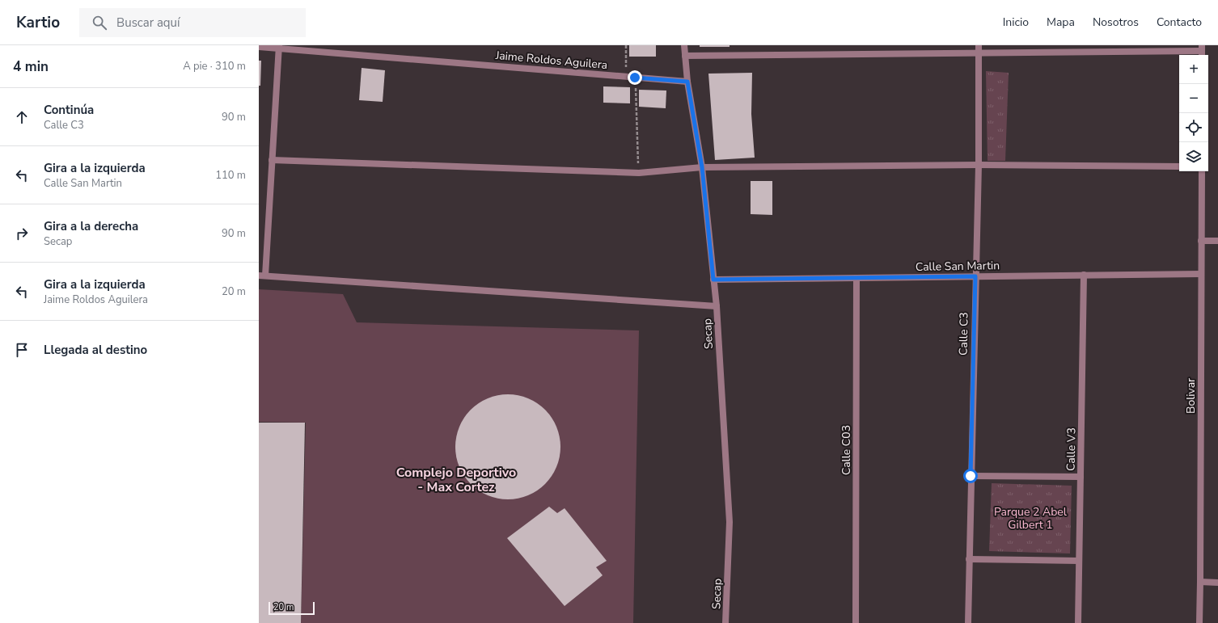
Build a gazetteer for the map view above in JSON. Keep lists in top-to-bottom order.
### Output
{
  "streets": {
    "street": [
      "Jaime Roldos Aguilera",
      "Calle San Martin",
      "Secap",
      "Calle C3",
      "Bolivar",
      "Calle V3",
      "Calle C03"
    ]
  },
  "crossings": [
    ["Jaime Roldos Aguilera", "Secap"],
    ["Calle San Martin", "Secap"],
    ["Calle San Martin", "Calle C3"],
    ["Calle San Martin", "Bolivar"],
    ["Calle San Martin", "Calle V3"],
    ["Calle San Martin", "Calle C03"]
  ],
  "districts": ["Complejo Deportivo - Max Cortez"],
  "parks": ["Parque 2 Abel Gilbert 1"],
  "scale_bar": "20 m",
  "page": {
    "header": "Kartio",
    "search": "Buscar aquí",
    "nav": [
      "Inicio",
      "Mapa",
      "Nosotros",
      "Contacto"
    ],
    "heading": ["4 min", "A pie · 310 m"],
    "map_buttons": ["+", "−"],
    "list": [
      ["Continúa", "Calle C3", "90 m"],
      ["Gira a la izquierda", "Calle San Martin", "110 m"],
      ["Gira a la derecha", "Secap", "90 m"],
      ["Gira a la izquierda", "Jaime Roldos Aguilera", "20 m"],
      "Llegada al destino"
    ],
    "scale": "20 m"
  }
}
